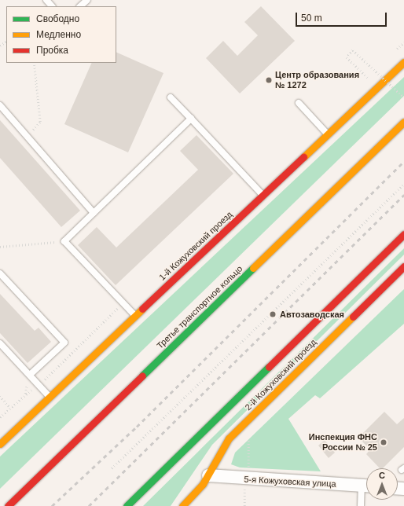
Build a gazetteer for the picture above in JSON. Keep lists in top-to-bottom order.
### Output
{
  "streets": {
    "main road": ["1-й Кожуховский проезд", "Третье транспортное кольцо", "2-й Кожуховский проезд"],
    "street": ["5-я Кожуховская улица"]
  },
  "crossings": [
    ["2-й Кожуховский проезд", "5-я Кожуховская улица"]
  ],
  "places": ["Центр образования № 1272", "Автозаводская", "Инспекция ФНС России № 25"],
  "legend": ["Свободно", "Медленно", "Пробка"],
  "scale_bar": "50 m",
  "north": "top"
}
